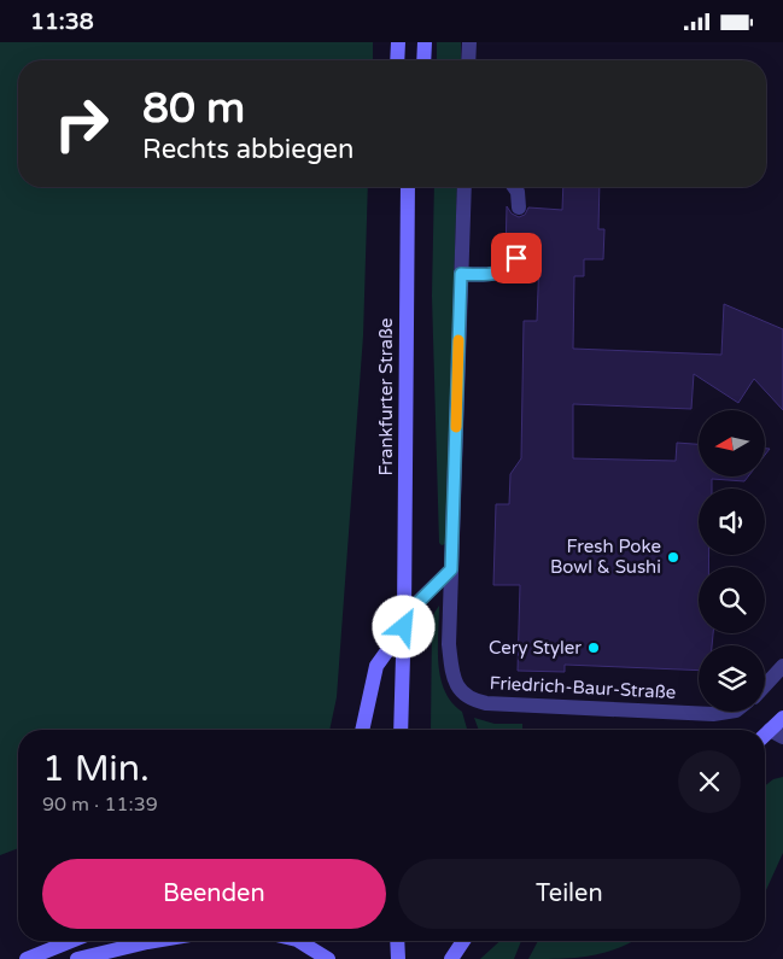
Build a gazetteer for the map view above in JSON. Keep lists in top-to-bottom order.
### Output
{
  "streets": {
    "street": ["Frankfurter Straße", "Friedrich-Baur-Straße"]
  },
  "places": ["Fresh Poke Bowl & Sushi", "Cery Styler"],
  "north": "left",
  "page": {
    "status": "11:38",
    "turn": ["80 m", "Rechts abbiegen"],
    "heading": ["1 Min.", "90 m · 11:39"],
    "buttons": ["Beenden", "Teilen"]
  }
}
